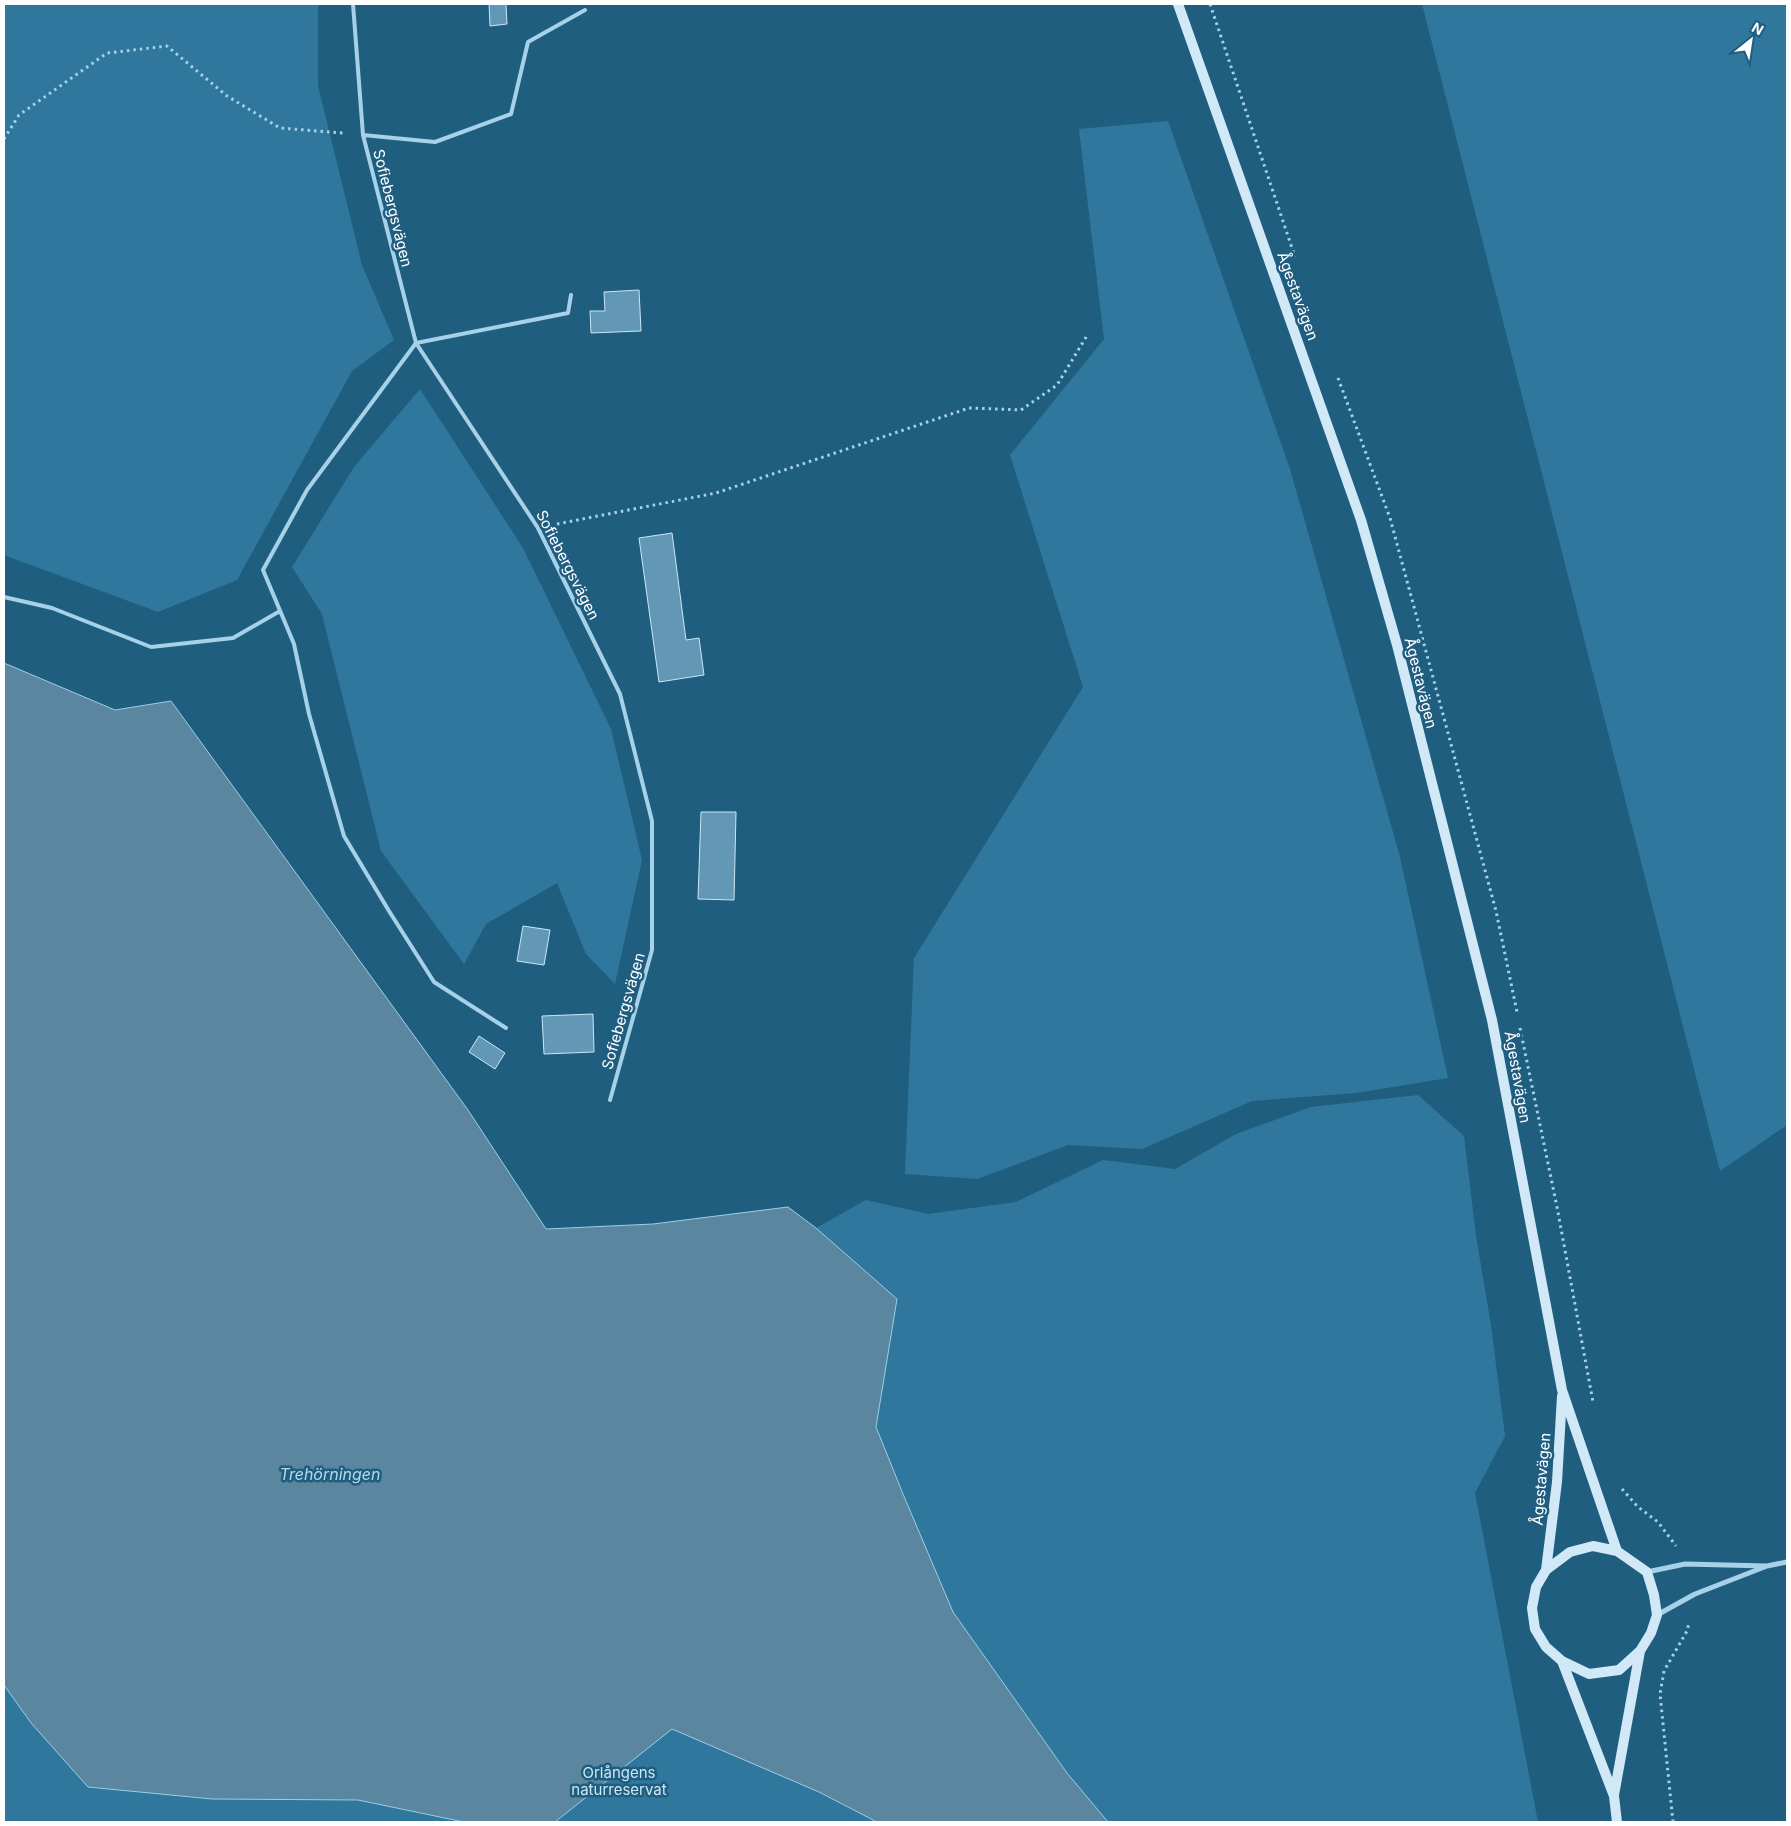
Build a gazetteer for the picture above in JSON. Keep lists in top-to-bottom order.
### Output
{
  "streets": {
    "main road": ["Ågestavägen"],
    "lane": ["Sofiebergsvägen"]
  },
  "water": ["Trehörningen"],
  "parks": ["Orlångens naturreservat"],
  "north": "top right"
}
